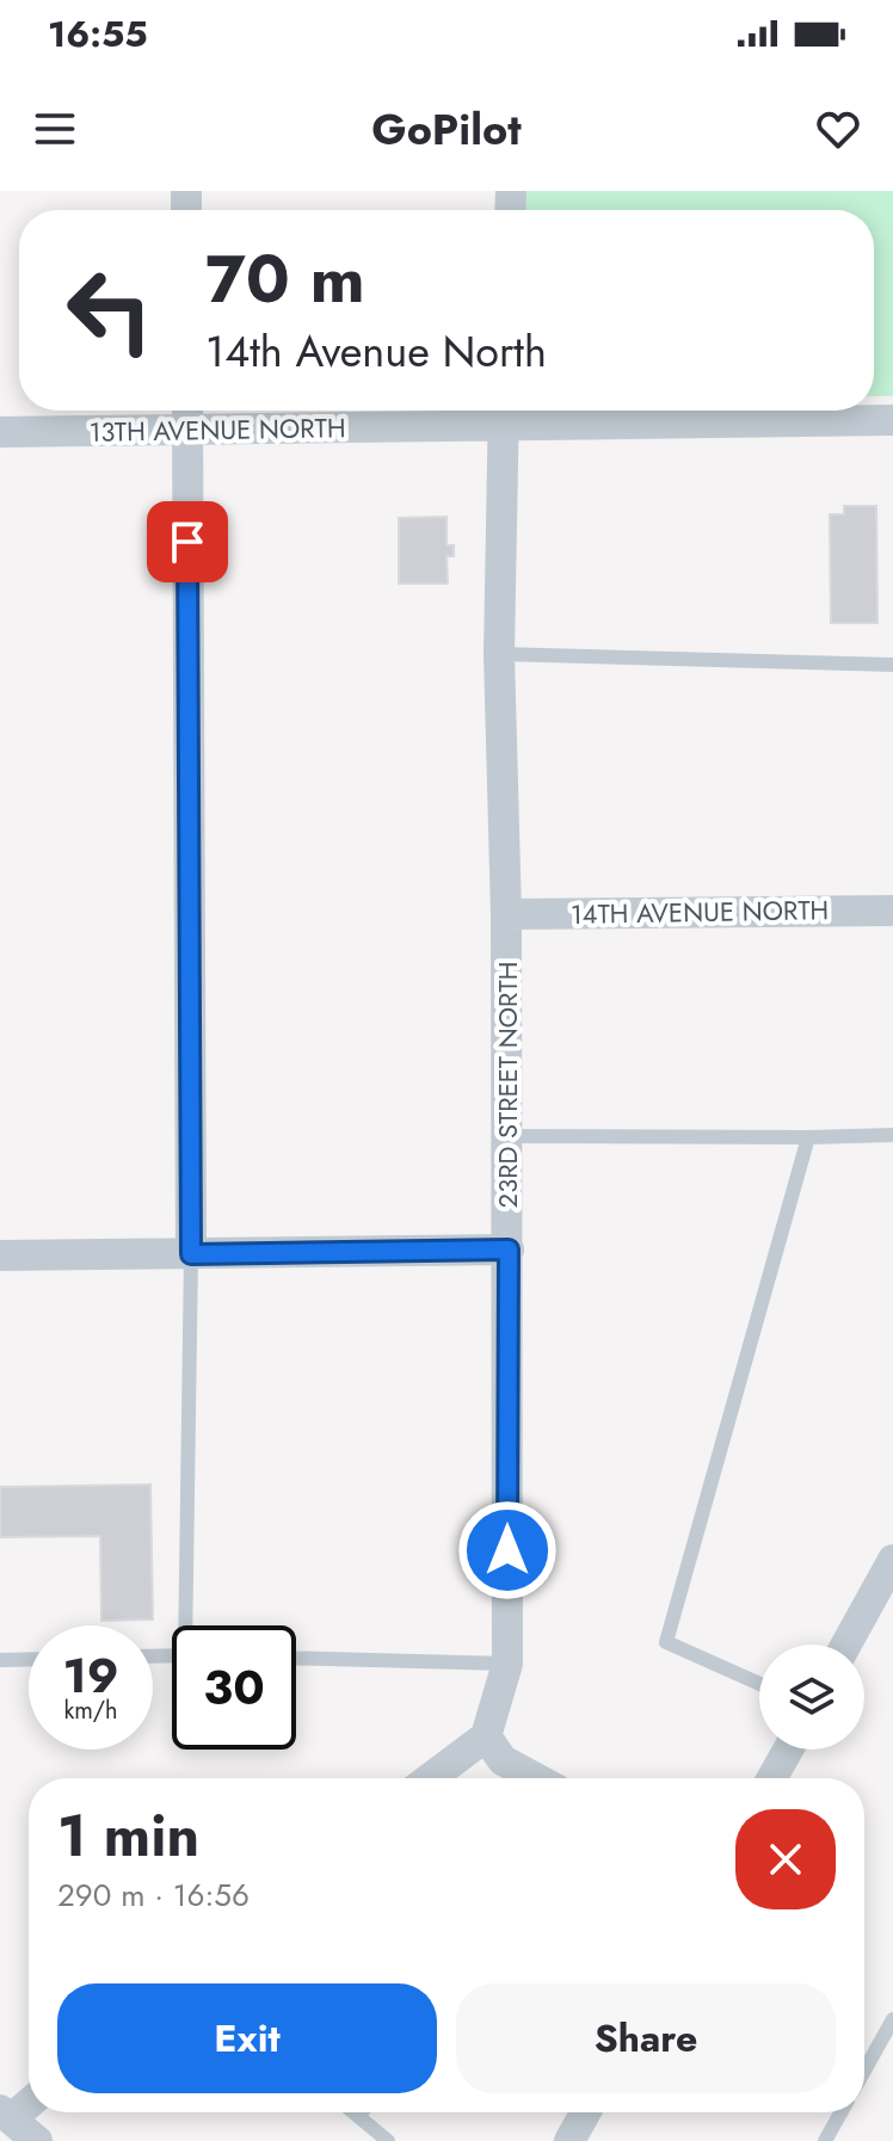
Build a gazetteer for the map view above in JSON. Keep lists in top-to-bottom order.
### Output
{
  "streets": {
    "street": ["13TH AVENUE NORTH", "14TH AVENUE NORTH", "23RD STREET NORTH"]
  },
  "crossings": [
    ["13TH AVENUE NORTH", "23RD STREET NORTH"],
    ["14TH AVENUE NORTH", "23RD STREET NORTH"]
  ],
  "page": {
    "status": "16:55",
    "header": "GoPilot",
    "turn": ["70 m", "14th Avenue North"],
    "speed": "19 km/h",
    "limit": "30",
    "heading": ["1 min", "290 m · 16:56"],
    "buttons": ["Exit", "Share"]
  }
}
